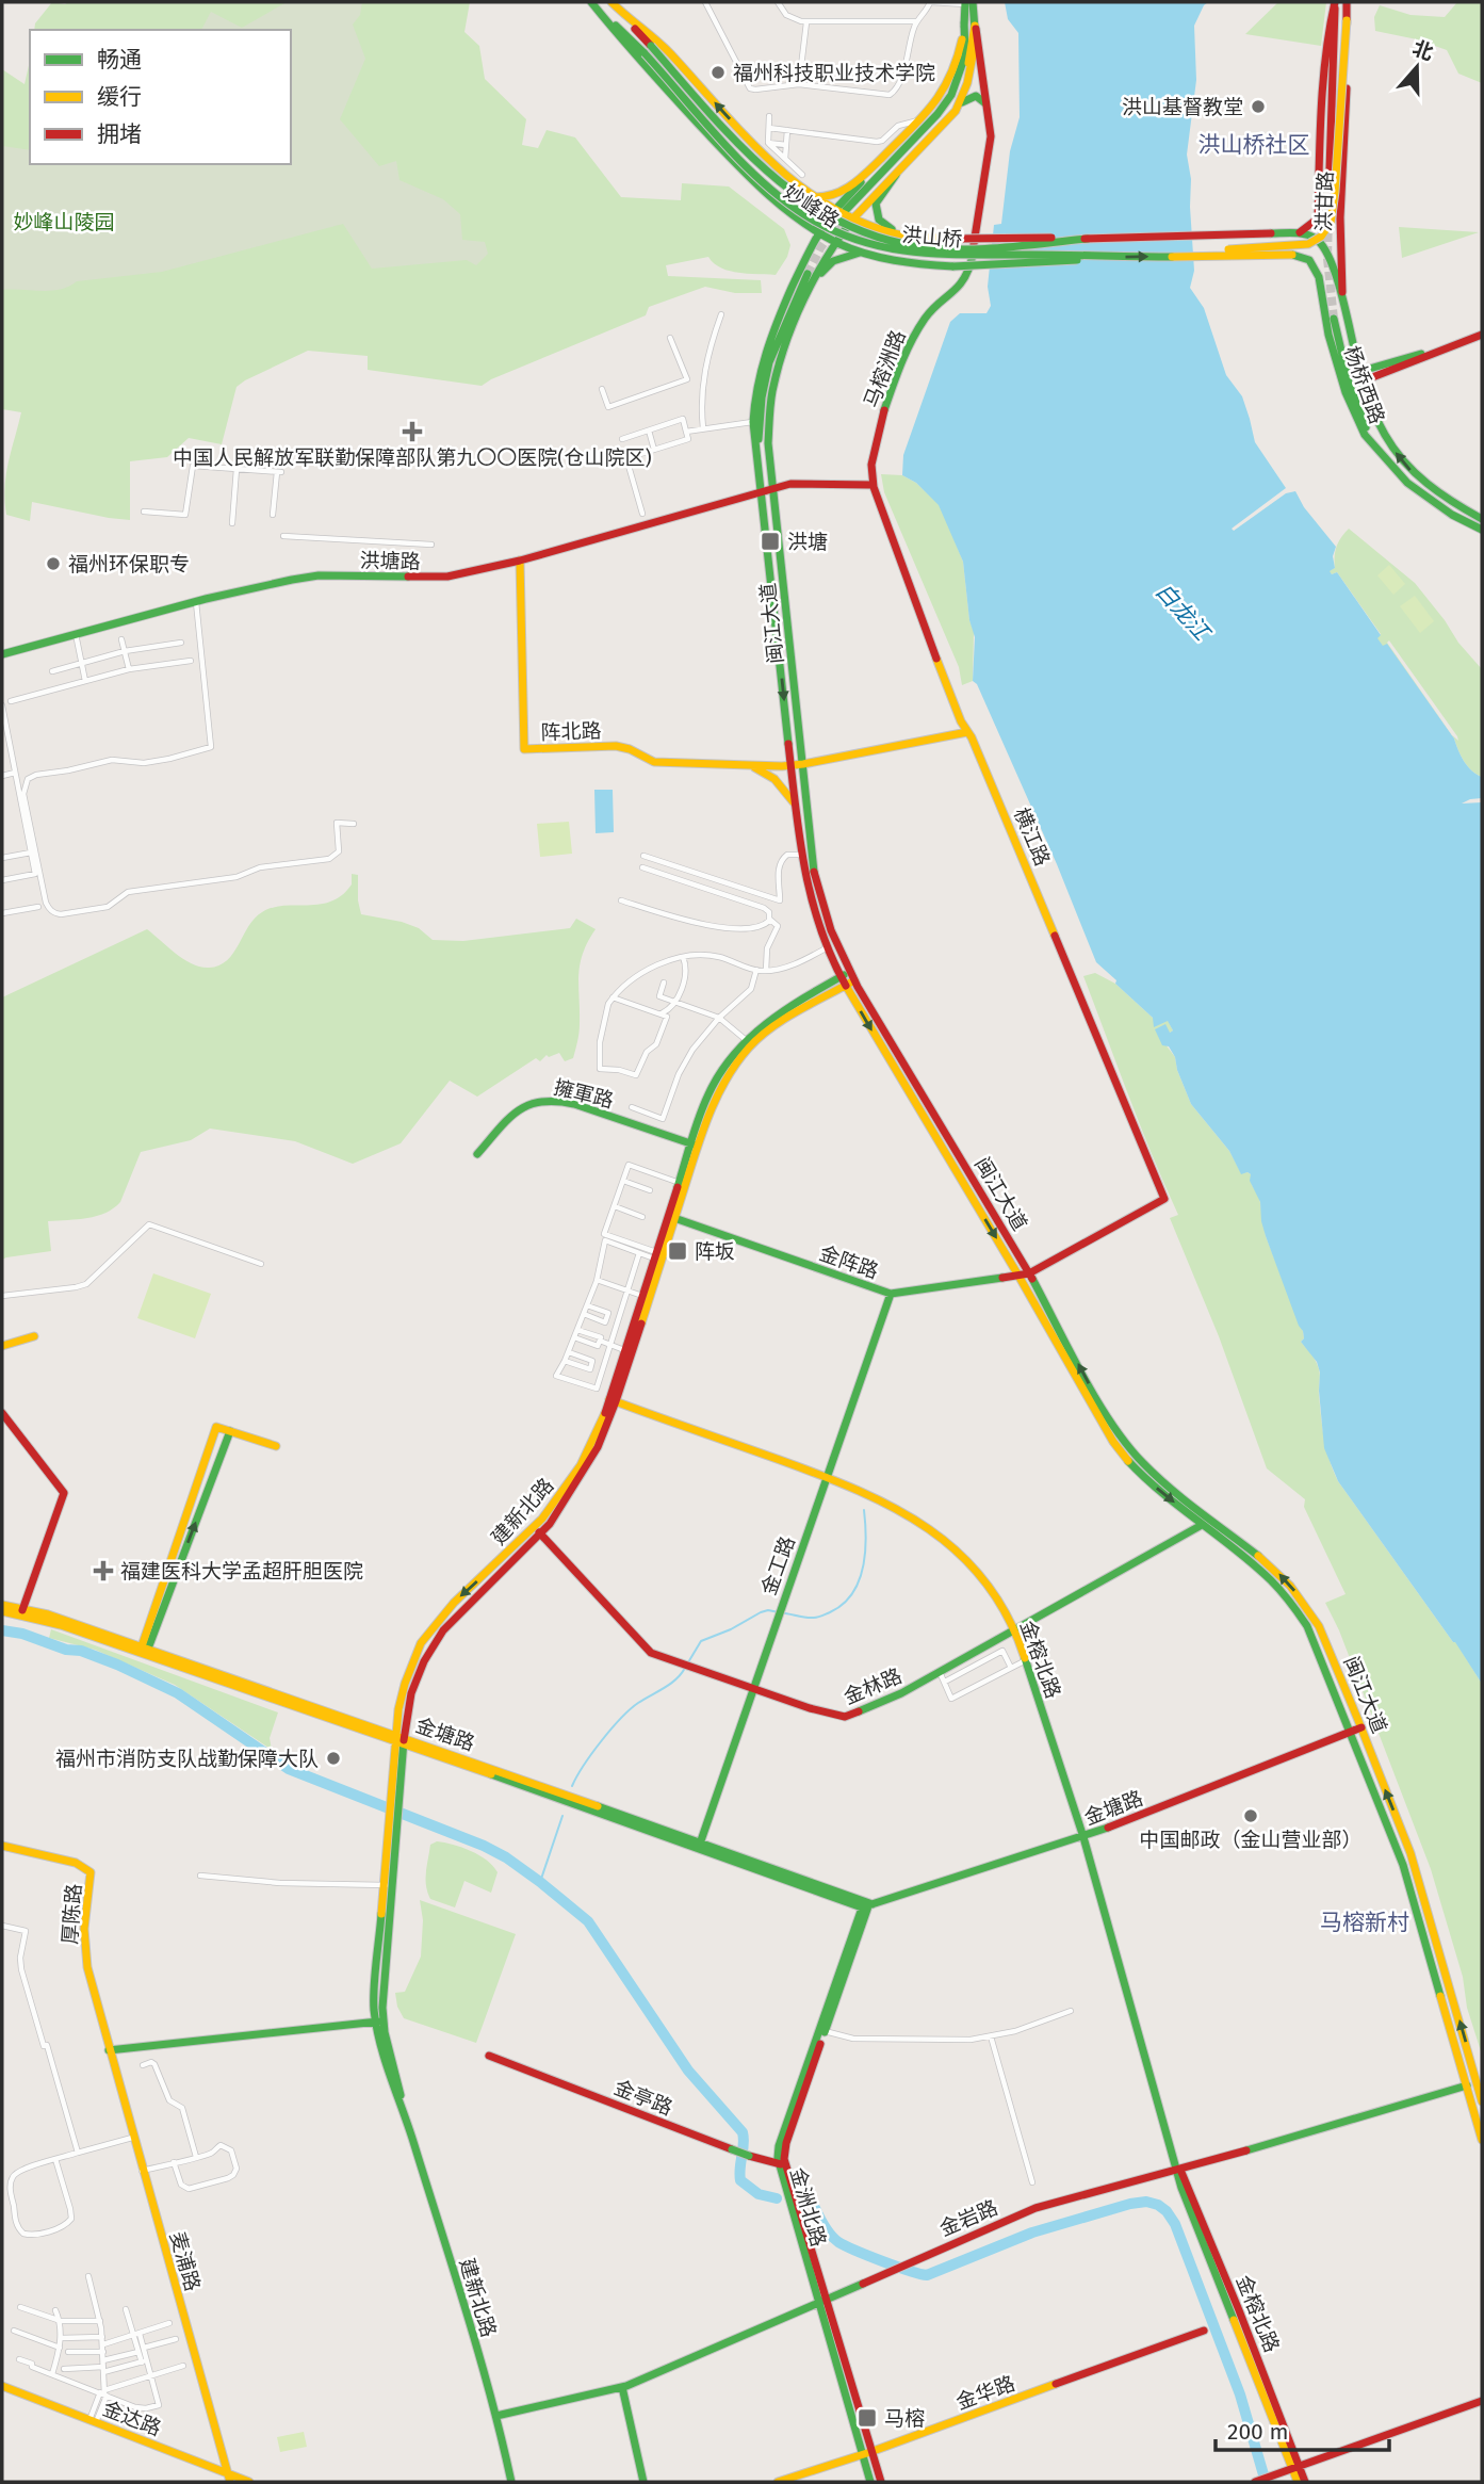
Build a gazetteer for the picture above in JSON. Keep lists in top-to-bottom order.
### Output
{
  "streets": {
    "main road": [
      "洪甘路",
      "妙峰路",
      "洪山桥",
      "马榕洲路",
      "杨桥西路",
      "洪塘路",
      "闽江大道",
      "阵北路",
      "横江路",
      "擁軍路",
      "金阵路",
      "建新北路",
      "金工路",
      "金榕北路",
      "金林路",
      "金塘路",
      "厚陈路",
      "金亭路",
      "金洲北路",
      "金岩路",
      "麦浦路",
      "金华路",
      "金达路"
    ]
  },
  "crossings": [
    ["洪甘路", "洪山桥"],
    ["洪甘路", "杨桥西路"],
    ["妙峰路", "洪山桥"],
    ["妙峰路", "闽江大道"],
    ["洪山桥", "杨桥西路"],
    ["马榕洲路", "洪塘路"],
    ["马榕洲路", "横江路"],
    ["洪塘路", "闽江大道"],
    ["洪塘路", "阵北路"],
    ["洪塘路", "横江路"],
    ["闽江大道", "阵北路"],
    ["闽江大道", "横江路"],
    ["闽江大道", "金阵路"],
    ["闽江大道", "建新北路"],
    ["闽江大道", "金林路"],
    ["闽江大道", "金塘路"],
    ["闽江大道", "金岩路"],
    ["阵北路", "横江路"],
    ["横江路", "金阵路"],
    ["擁軍路", "建新北路"],
    ["金阵路", "建新北路"],
    ["金阵路", "金工路"],
    ["建新北路", "金榕北路"],
    ["建新北路", "金林路"],
    ["建新北路", "金塘路"],
    ["建新北路", "金岩路"],
    ["金工路", "金榕北路"],
    ["金工路", "金林路"],
    ["金工路", "金塘路"],
    ["金榕北路", "金林路"],
    ["金榕北路", "金塘路"],
    ["金榕北路", "金岩路"],
    ["金塘路", "金洲北路"],
    ["厚陈路", "麦浦路"],
    ["金亭路", "金洲北路"],
    ["金洲北路", "金岩路"],
    ["金洲北路", "金华路"],
    ["麦浦路", "金达路"]
  ],
  "districts": ["洪山桥社区", "马榕新村"],
  "water": ["白龙江"],
  "parks": ["妙峰山陵园"],
  "places": {
    "other": [
      "福州科技职业技术学院",
      "洪山基督教堂",
      "福州环保职专",
      "福州市消防支队战勤保障大队",
      "中国邮政（金山营业部）"
    ],
    "health": ["中国人民解放军联勤保障部队第九〇〇医院(仓山院区)", "福建医科大学孟超肝胆医院"],
    "transit": ["洪塘", "阵坂", "马榕"]
  },
  "legend": ["畅通", "缓行", "拥堵"],
  "scale_bar": "200 m",
  "north": "top"
}
